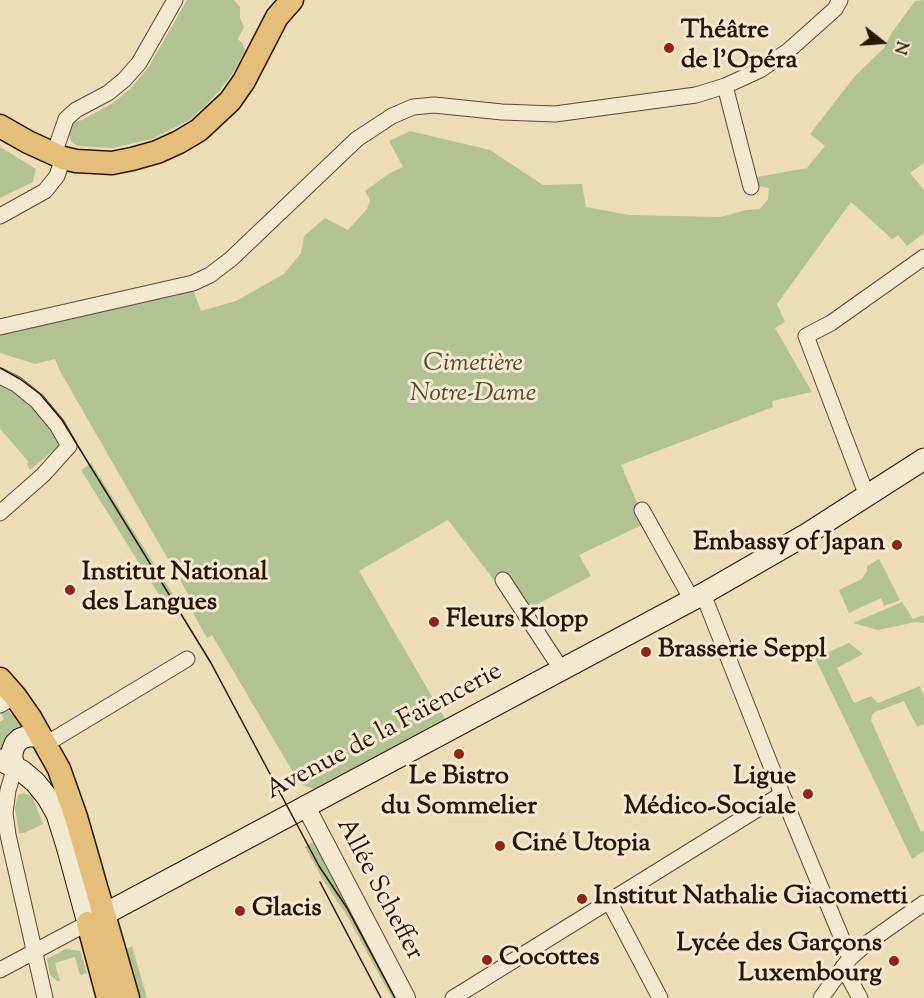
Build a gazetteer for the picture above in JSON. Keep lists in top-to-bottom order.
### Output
{
  "streets": {
    "main road": ["Avenue de la Faïencerie"],
    "street": ["Allée Scheffer"]
  },
  "crossings": [
    ["Avenue de la Faïencerie", "Allée Scheffer"]
  ],
  "parks": ["Cimetière Notre-Dame"],
  "places": [
    "Théâtre de l'Opéra",
    "Embassy of Japan",
    "Institut National des Langues",
    "Fleurs Klopp",
    "Brasserie Seppl",
    "Le Bistro du Sommelier",
    "Ligue Médico-Sociale",
    "Ciné Utopia",
    "Institut Nathalie Giacometti",
    "Glacis",
    "Cocottes",
    "Lycée des Garçons Luxembourg"
  ],
  "north": "right"
}
